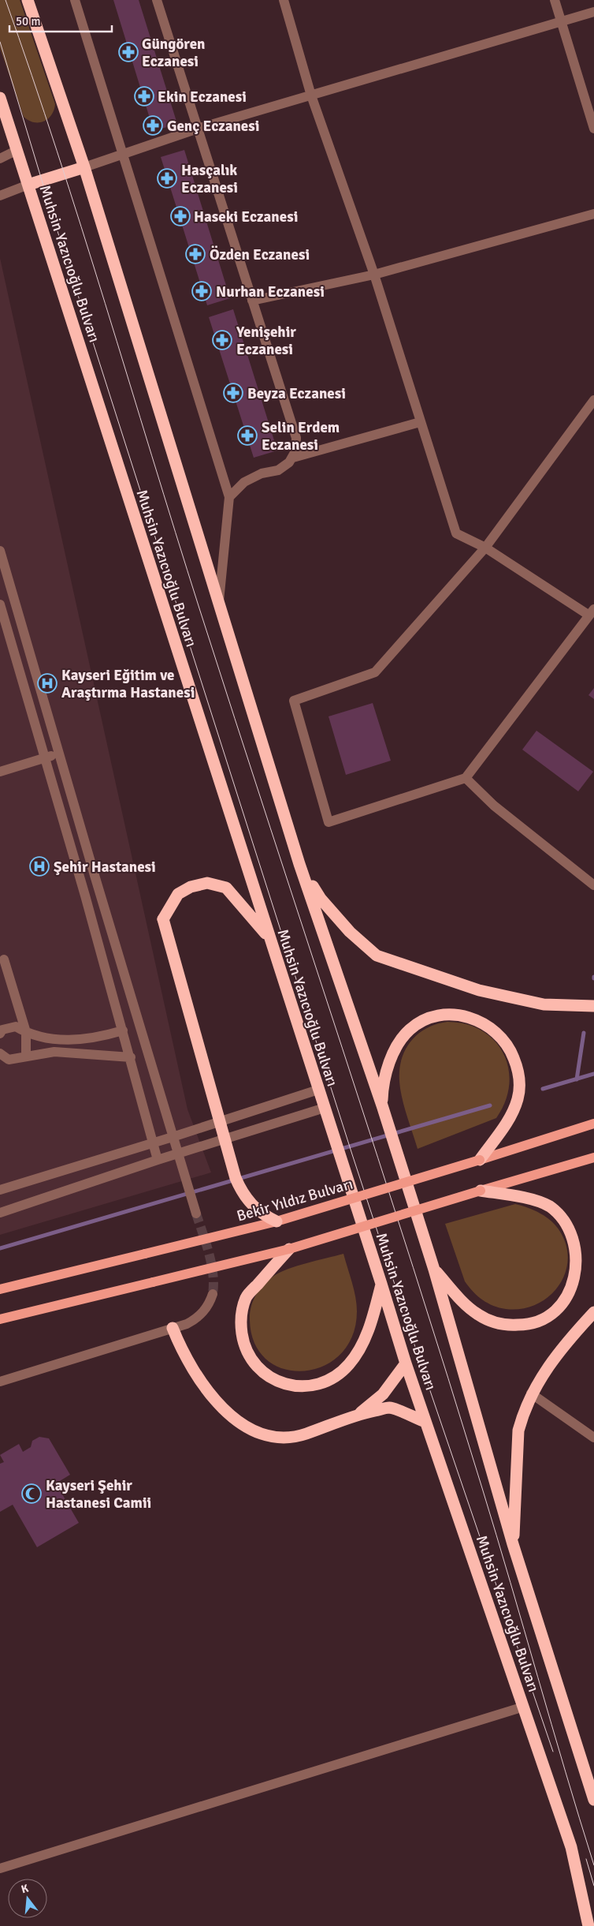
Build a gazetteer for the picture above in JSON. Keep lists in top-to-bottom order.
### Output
{
  "streets": {
    "highway": ["Muhsin Yazıcıoğlu Bulvarı"],
    "main road": ["Bekir Yıldız Bulvarı"]
  },
  "places": {
    "pharmacy": [
      "Güngören Eczanesi",
      "Ekin Eczanesi",
      "Genç Eczanesi",
      "Hasçalık Eczanesi",
      "Haseki Eczanesi",
      "Özden Eczanesi",
      "Nurhan Eczanesi",
      "Yenişehir Eczanesi",
      "Beyza Eczanesi",
      "Selin Erdem Eczanesi"
    ],
    "hospital": ["Kayseri Eğitim ve Araştırma Hastanesi", "Şehir Hastanesi"],
    "mosque": ["Kayseri Şehir Hastanesi Camii"]
  },
  "scale_bar": "50 m",
  "north": "top"
}
